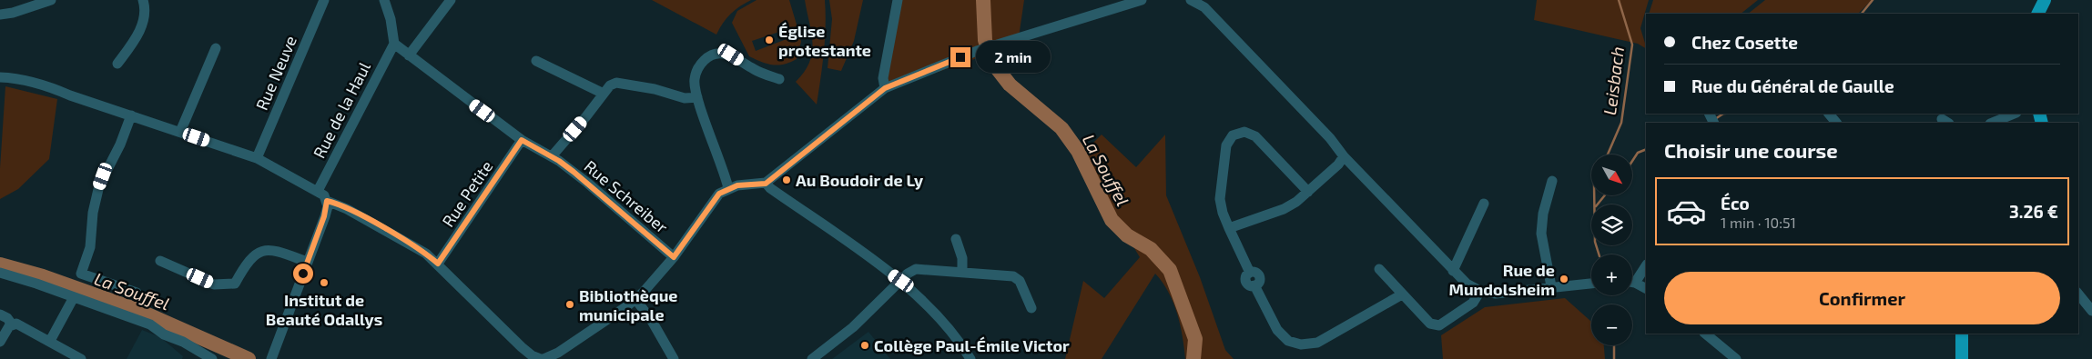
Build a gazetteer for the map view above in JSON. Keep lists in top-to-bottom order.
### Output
{
  "streets": {
    "street": [
      "Rue Neuve",
      "Rue de la Haul",
      "Rue Petite",
      "Rue Schreiber"
    ]
  },
  "crossings": [
    ["Rue de la Haul", "Rue Schreiber"],
    ["Rue Petite", "Rue Schreiber"]
  ],
  "water": ["Leisbach", "La Souffel"],
  "places": [
    "Église protestante",
    "Au Boudoir de Ly",
    "Rue de Mundolsheim",
    "Institut de Beauté Odallys",
    "Bibliothèque municipale",
    "Collège Paul-Émile Victor"
  ],
  "north": "bottom right",
  "page": {
    "banner": ["Chez Cosette", "Rue du Général de Gaulle"],
    "bubble": "2 min",
    "heading": "Choisir une course",
    "map_buttons": ["+", "−"],
    "list": [
      {
        "name": "Éco",
        "note": "1 min · 10:51",
        "value": "3.26 €"
      }
    ],
    "buttons": "Confirmer"
  }
}
